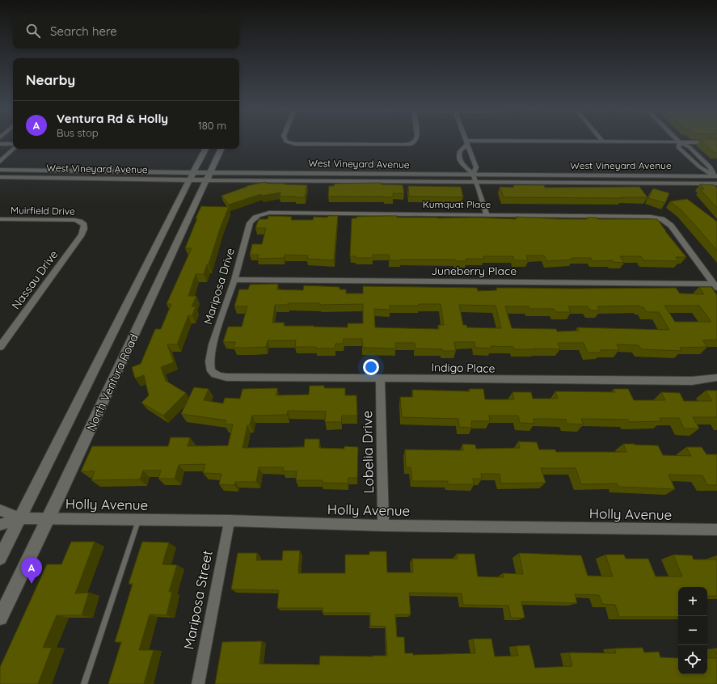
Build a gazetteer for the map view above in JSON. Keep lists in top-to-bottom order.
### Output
{
  "streets": {
    "main road": ["West Vineyard Avenue", "North Ventura Road"],
    "street": [
      "Kumquat Place",
      "Muirfield Drive",
      "Juneberry Place",
      "Nassau Drive",
      "Mariposa Drive",
      "Indigo Place",
      "Lobelia Drive",
      "Holly Avenue",
      "Mariposa Street"
    ]
  },
  "crossings": [
    ["West Vineyard Avenue", "North Ventura Road"],
    ["Kumquat Place", "Juneberry Place"],
    ["Kumquat Place", "Mariposa Drive"],
    ["Muirfield Drive", "Nassau Drive"],
    ["Juneberry Place", "Mariposa Drive"],
    ["Mariposa Drive", "Indigo Place"],
    ["Indigo Place", "Lobelia Drive"],
    ["North Ventura Road", "Holly Avenue"],
    ["Lobelia Drive", "Holly Avenue"],
    ["Holly Avenue", "Mariposa Street"]
  ],
  "page": {
    "search": "Search here",
    "heading": "Nearby",
    "list": [
      {
        "mark": "A",
        "name": "Ventura Rd & Holly",
        "note": "Bus stop",
        "value": "180 m"
      }
    ],
    "pins": "A",
    "map_buttons": ["+", "−"]
  }
}
